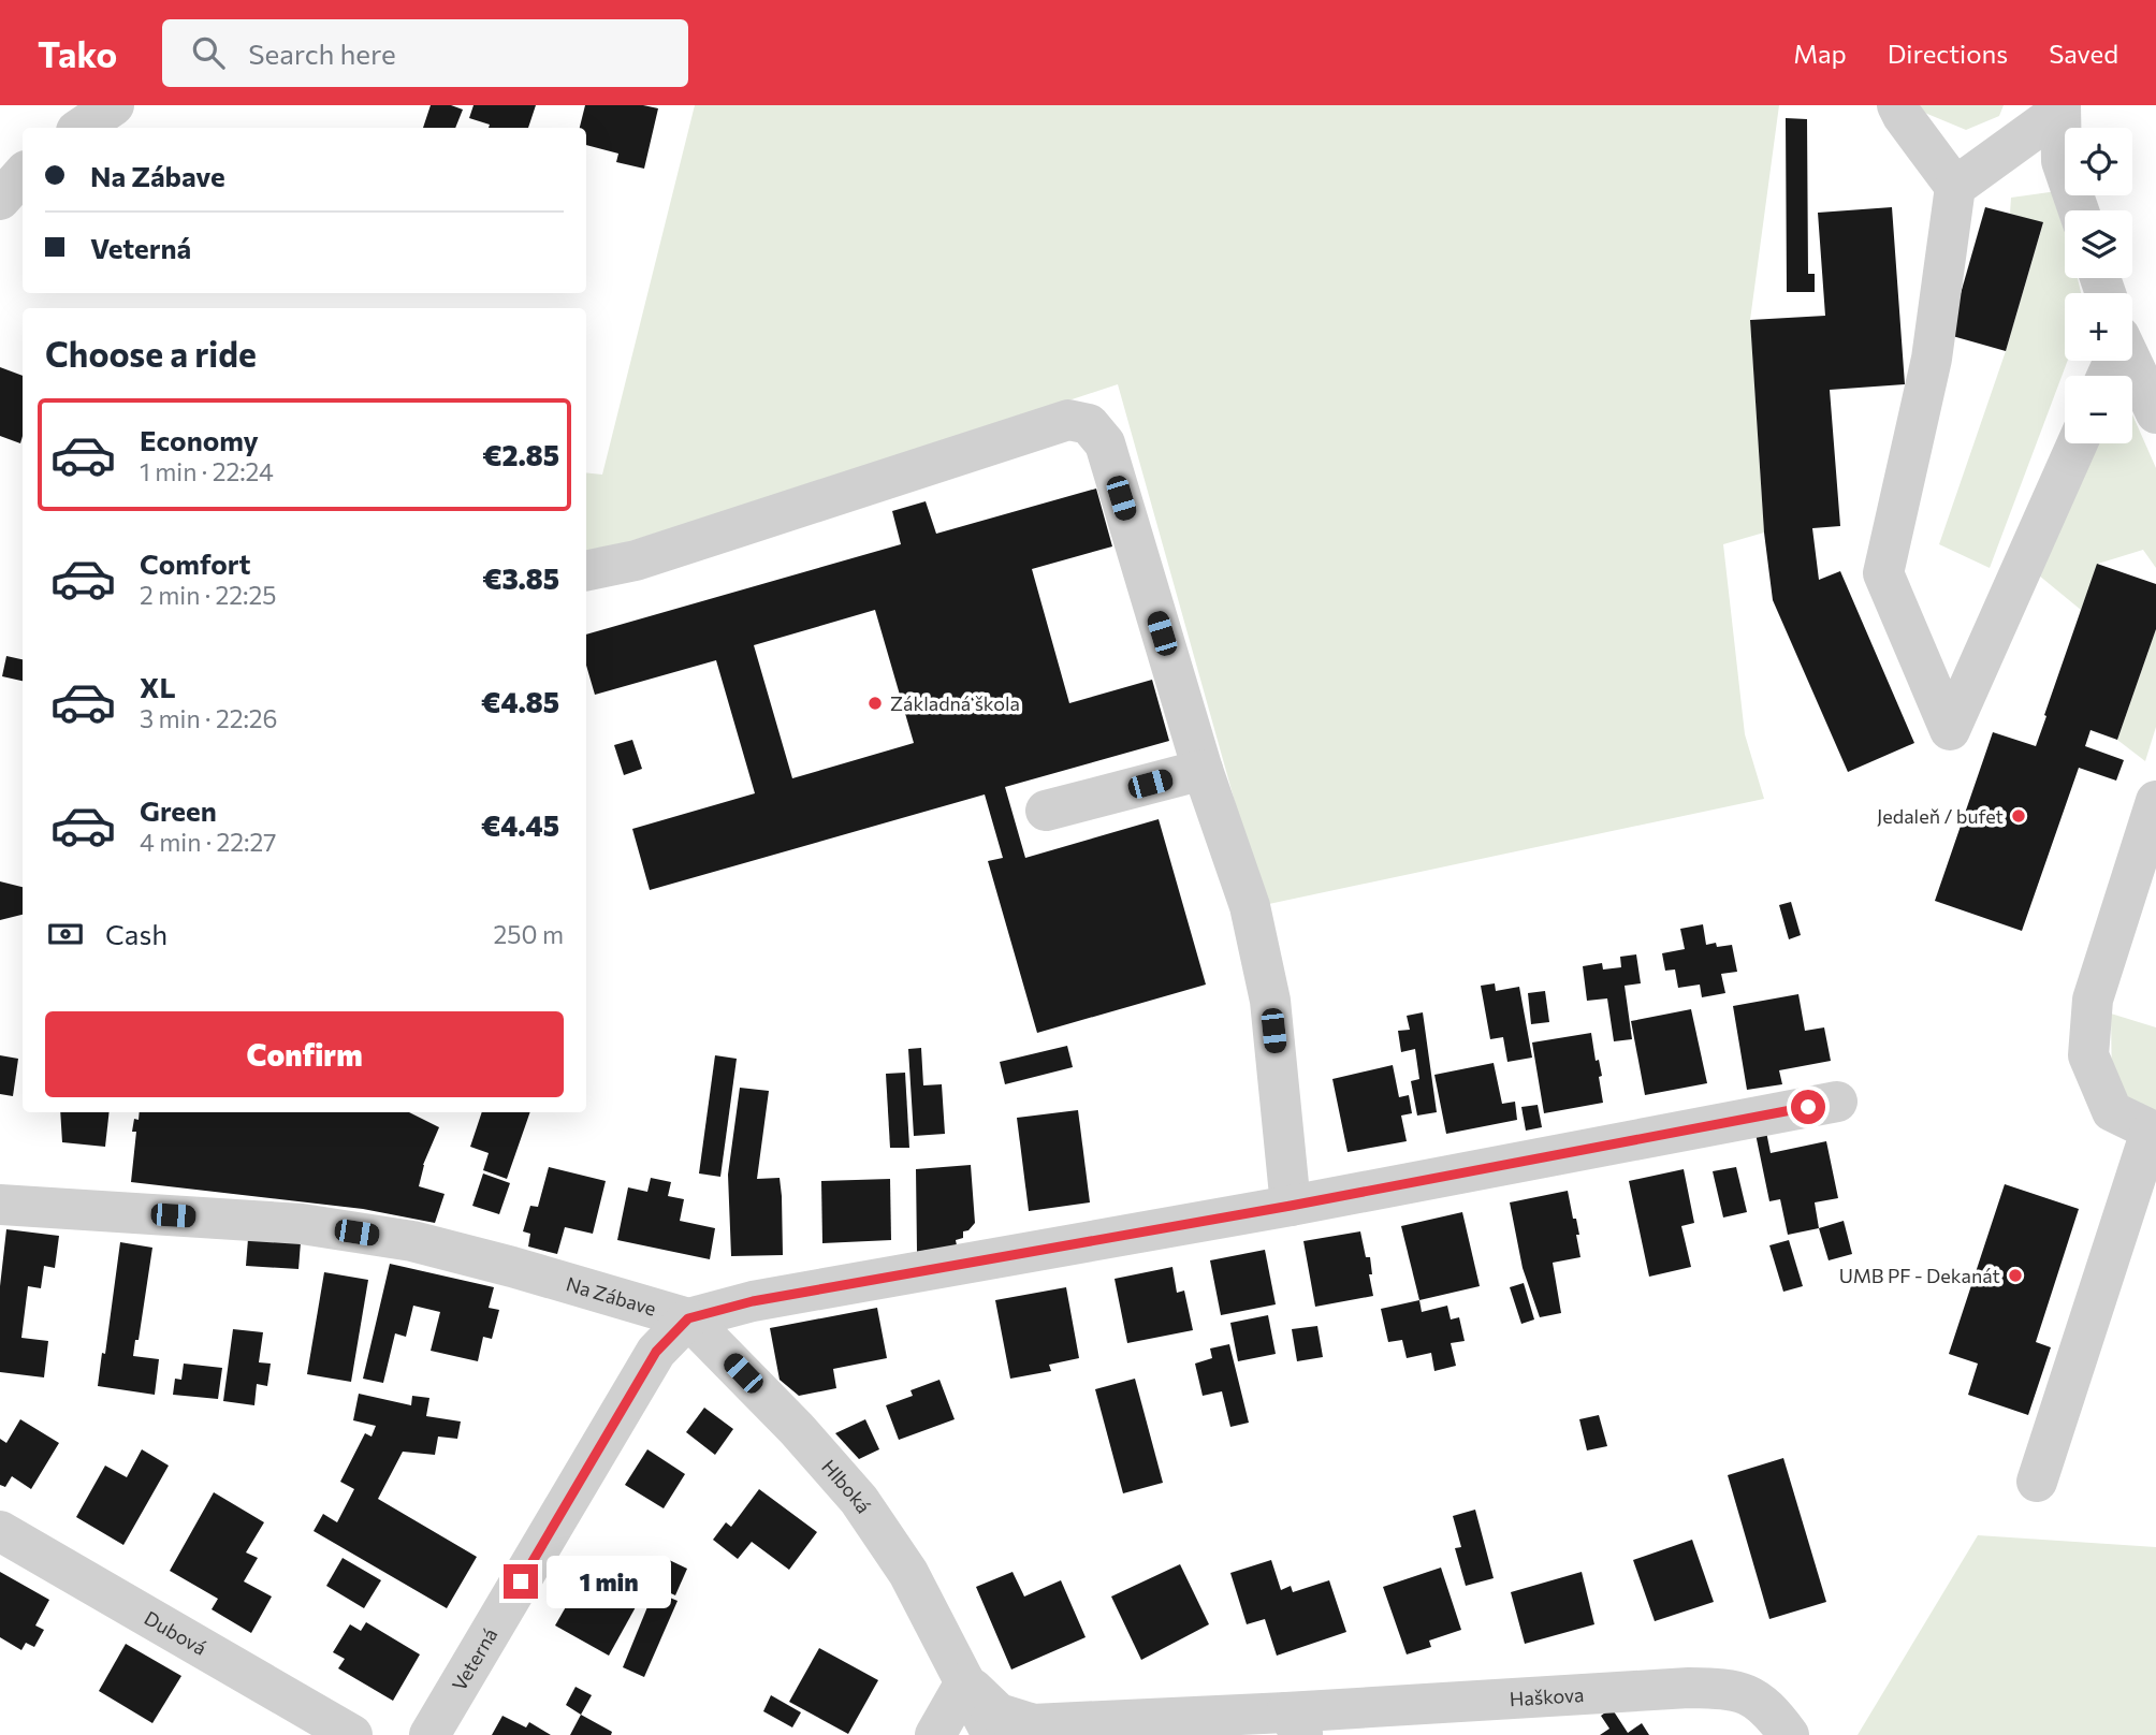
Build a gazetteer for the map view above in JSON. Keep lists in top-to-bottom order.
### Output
{
  "streets": {
    "street": [
      "Na Zábave",
      "Hlboká",
      "Dubová",
      "Veterná",
      "Haškova"
    ]
  },
  "crossings": [
    ["Na Zábave", "Hlboká"],
    ["Na Zábave", "Veterná"],
    ["Hlboká", "Veterná"],
    ["Hlboká", "Haškova"]
  ],
  "places": ["Základná škola", "Jedaleň / bufet", "UMB PF - Dekanát"],
  "page": {
    "header": "Tako",
    "search": "Search here",
    "nav": ["Map", "Directions", "Saved"],
    "map_buttons": ["+", "−"],
    "banner": ["Na Zábave", "Veterná"],
    "heading": "Choose a ride",
    "list": [
      {
        "name": "Economy",
        "note": "1 min · 22:24",
        "value": "€2.85"
      },
      {
        "name": "Comfort",
        "note": "2 min · 22:25",
        "value": "€3.85"
      },
      {
        "name": "XL",
        "note": "3 min · 22:26",
        "value": "€4.85"
      },
      {
        "name": "Green",
        "note": "4 min · 22:27",
        "value": "€4.45"
      }
    ],
    "pay": ["Cash", "250 m"],
    "buttons": "Confirm",
    "bubble": "1 min"
  }
}
